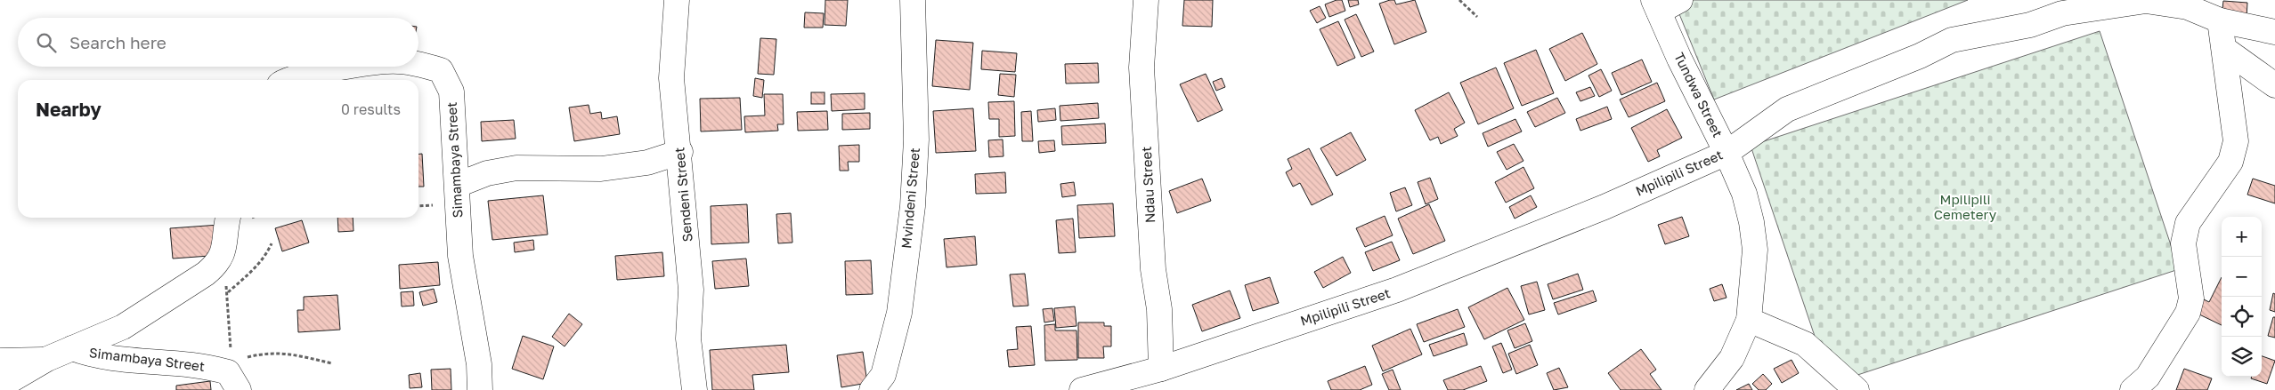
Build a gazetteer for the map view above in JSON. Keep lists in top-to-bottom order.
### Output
{
  "streets": {
    "street": [
      "Tundwa Street",
      "Simambaya Street",
      "Mpilipili Street",
      "Ndau Street",
      "Sendeni Street",
      "Mvindeni Street"
    ]
  },
  "crossings": [
    ["Tundwa Street", "Mpilipili Street"],
    ["Mpilipili Street", "Ndau Street"]
  ],
  "parks": ["Mpilipili Cemetery"],
  "page": {
    "search": "Search here",
    "heading": ["Nearby", "0 results"],
    "map_buttons": ["+", "−"]
  }
}
